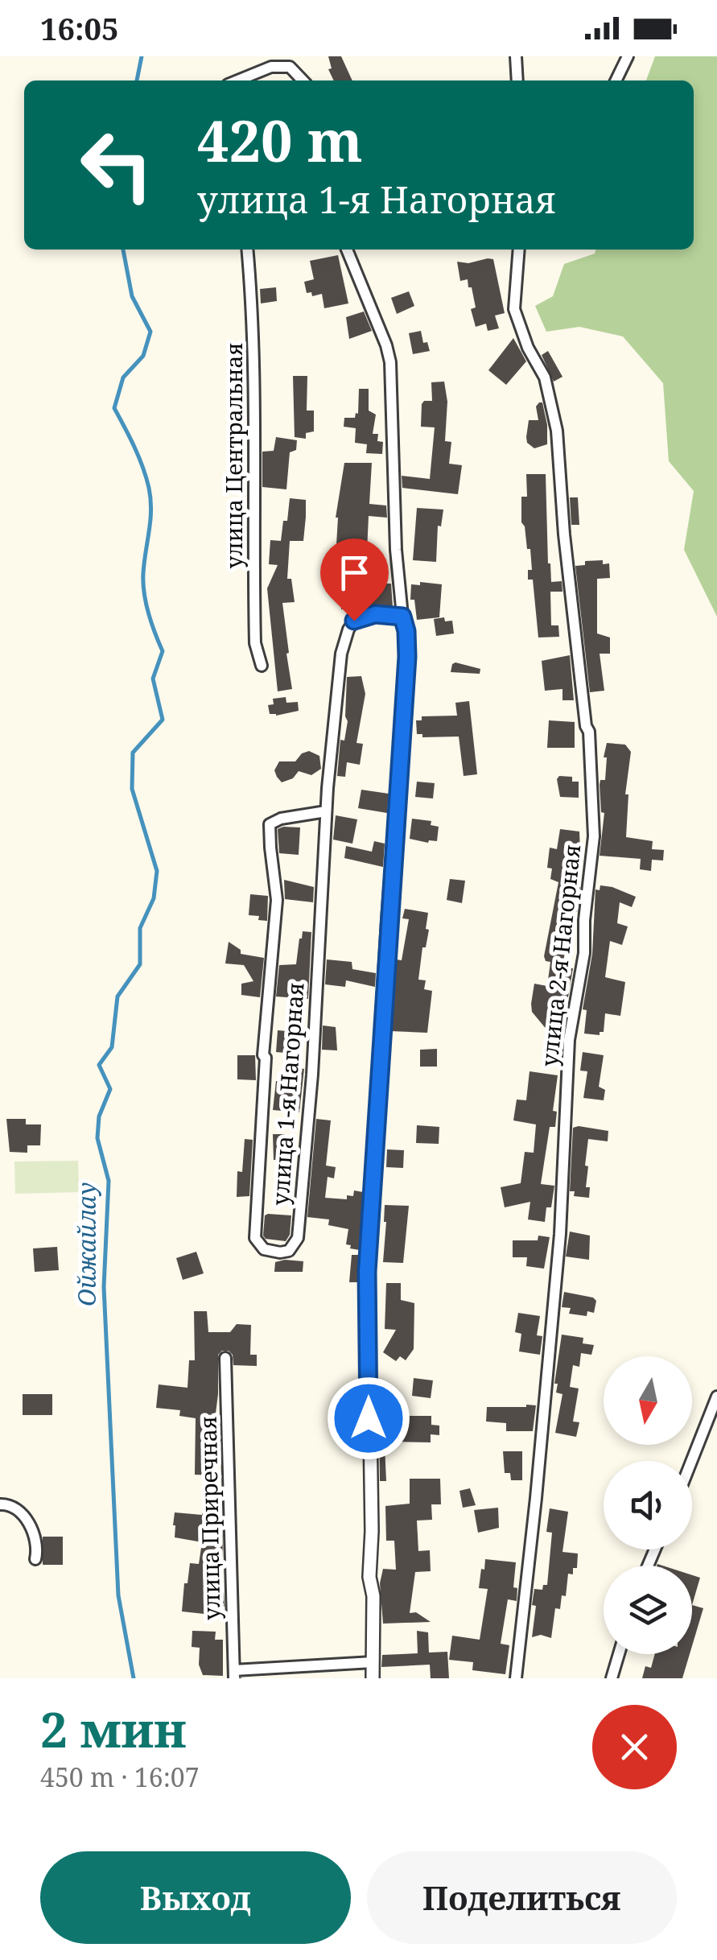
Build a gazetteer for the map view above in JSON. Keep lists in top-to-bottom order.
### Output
{
  "streets": {
    "street": [
      "улица Центральная",
      "улица 2-я Нагорная",
      "улица 1-я Нагорная",
      "улица Приречная"
    ]
  },
  "water": ["Ойжайлау"],
  "north": "bottom",
  "page": {
    "status": "16:05",
    "turn": ["420 m", "улица 1-я Нагорная"],
    "heading": ["2 мин", "450 m · 16:07"],
    "buttons": ["Выход", "Поделиться"]
  }
}
